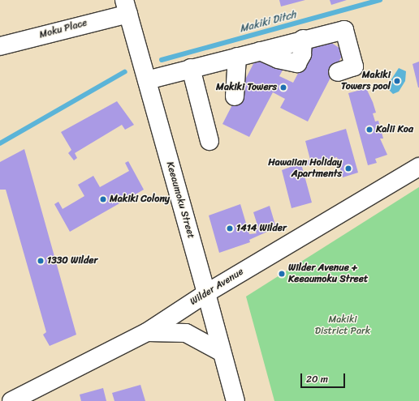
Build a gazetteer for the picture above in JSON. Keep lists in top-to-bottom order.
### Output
{
  "streets": {
    "main road": ["Moku Place", "Keeaumoku Street", "Wilder Avenue"]
  },
  "crossings": [
    ["Moku Place", "Keeaumoku Street"],
    ["Keeaumoku Street", "Wilder Avenue"]
  ],
  "water": ["Makiki Ditch"],
  "parks": ["Makiki District Park"],
  "places": [
    "Makiki Towers pool",
    "Makiki Towers",
    "Kalii Koa",
    "Hawaiian Holiday Apartments",
    "Makiki Colony",
    "1414 Wilder",
    "1330 Wilder",
    "Wilder Avenue + Keeaumoku Street"
  ],
  "scale_bar": "20 m"
}
